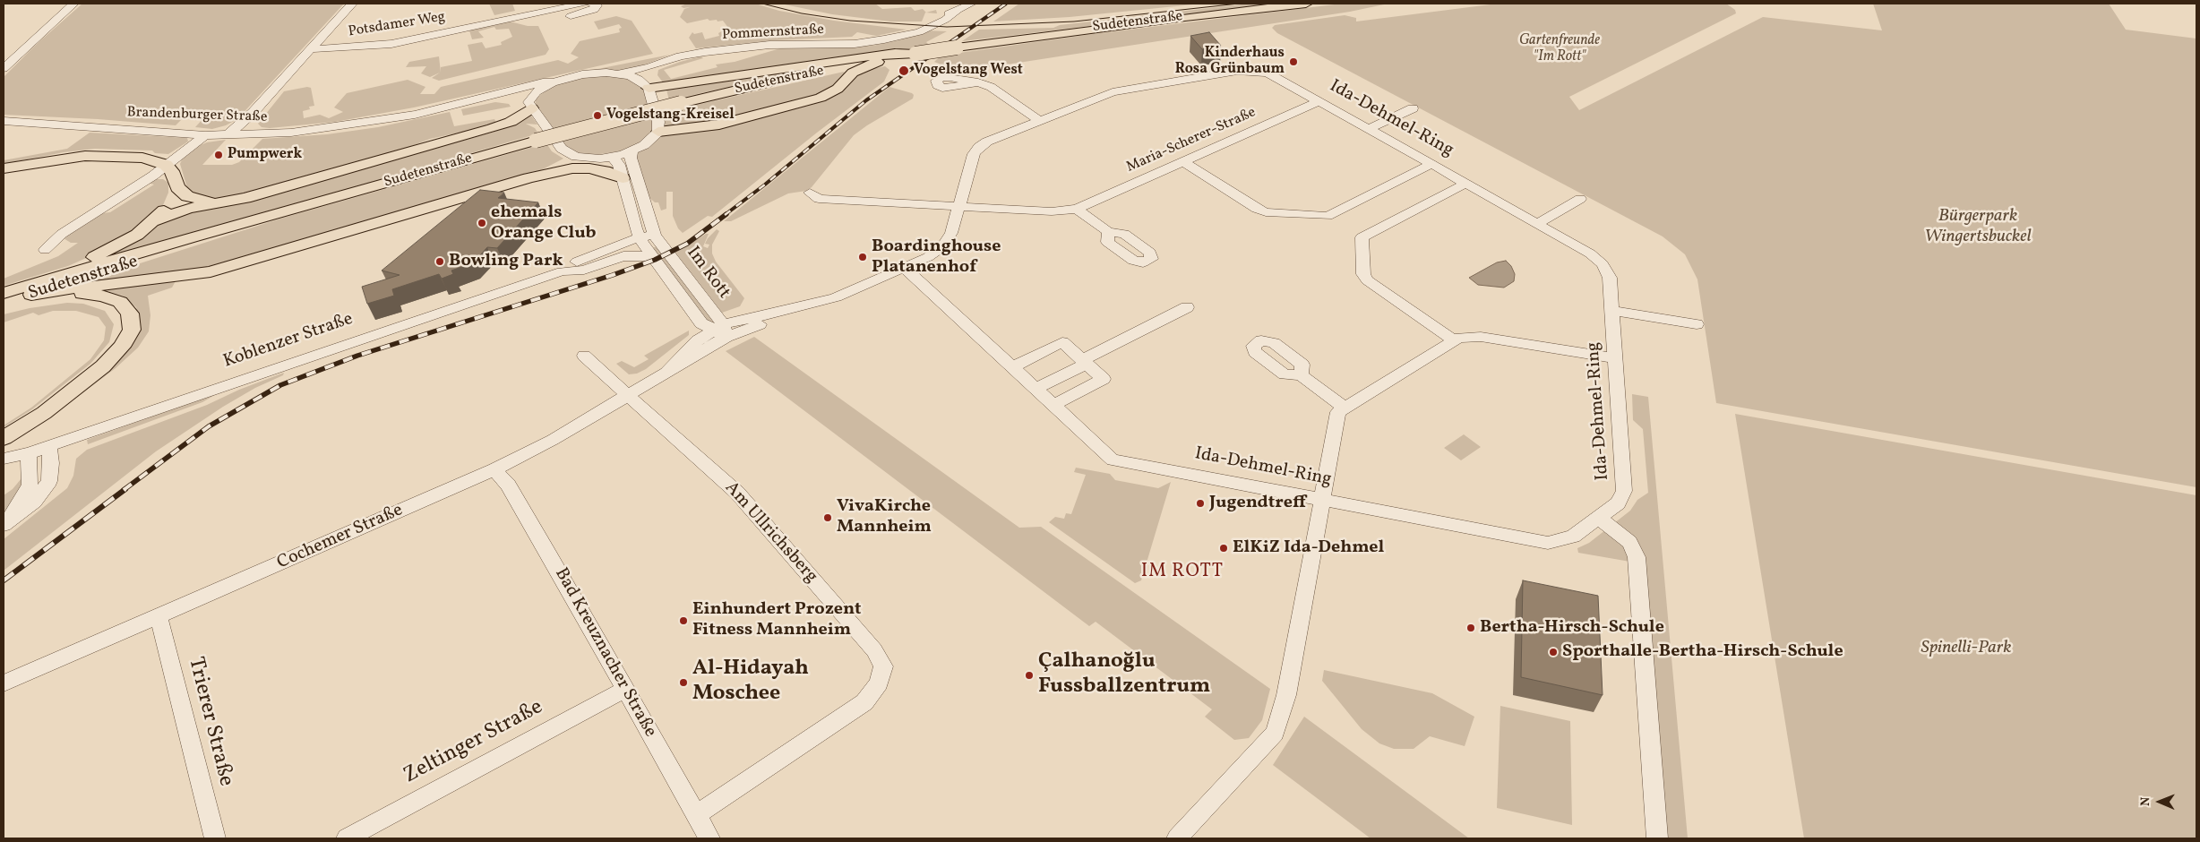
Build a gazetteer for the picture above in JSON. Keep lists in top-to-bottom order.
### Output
{
  "streets": {
    "main road": ["Sudetenstraße"],
    "street": [
      "Potsdamer Weg",
      "Pommernstraße",
      "Brandenburger Straße",
      "Ida-Dehmel-Ring",
      "Maria-Scherer-Straße",
      "Im Rott",
      "Koblenzer Straße",
      "Am Ullrichsberg",
      "Cochemer Straße",
      "Bad Kreuznacher Straße",
      "Trierer Straße",
      "Zeltinger Straße"
    ]
  },
  "crossings": [
    ["Pommernstraße", "Brandenburger Straße"],
    ["Ida-Dehmel-Ring", "Maria-Scherer-Straße"],
    ["Ida-Dehmel-Ring", "Im Rott"],
    ["Ida-Dehmel-Ring", "Cochemer Straße"],
    ["Im Rott", "Koblenzer Straße"],
    ["Im Rott", "Cochemer Straße"],
    ["Am Ullrichsberg", "Cochemer Straße"],
    ["Am Ullrichsberg", "Bad Kreuznacher Straße"],
    ["Cochemer Straße", "Bad Kreuznacher Straße"],
    ["Cochemer Straße", "Trierer Straße"],
    ["Bad Kreuznacher Straße", "Zeltinger Straße"]
  ],
  "districts": ["IM ROTT"],
  "parks": ["Gartenfreunde \"Im Rott\"", "Bürgerpark Wingertsbuckel", "Spinelli-Park"],
  "places": [
    "Kinderhaus Rosa Grünbaum",
    "Vogelstang West",
    "Vogelstang-Kreisel",
    "Pumpwerk",
    "ehemals Orange Club",
    "Boardinghouse Platanenhof",
    "Bowling Park",
    "Jugendtreff",
    "VivaKirche Mannheim",
    "ElKiZ Ida-Dehmel",
    "Einhundert Prozent Fitness Mannheim",
    "Bertha-Hirsch-Schule",
    "Sporthalle-Bertha-Hirsch-Schule",
    "Çalhanoğlu Fussballzentrum",
    "Al-Hidayah Moschee"
  ],
  "north": "left"
}
